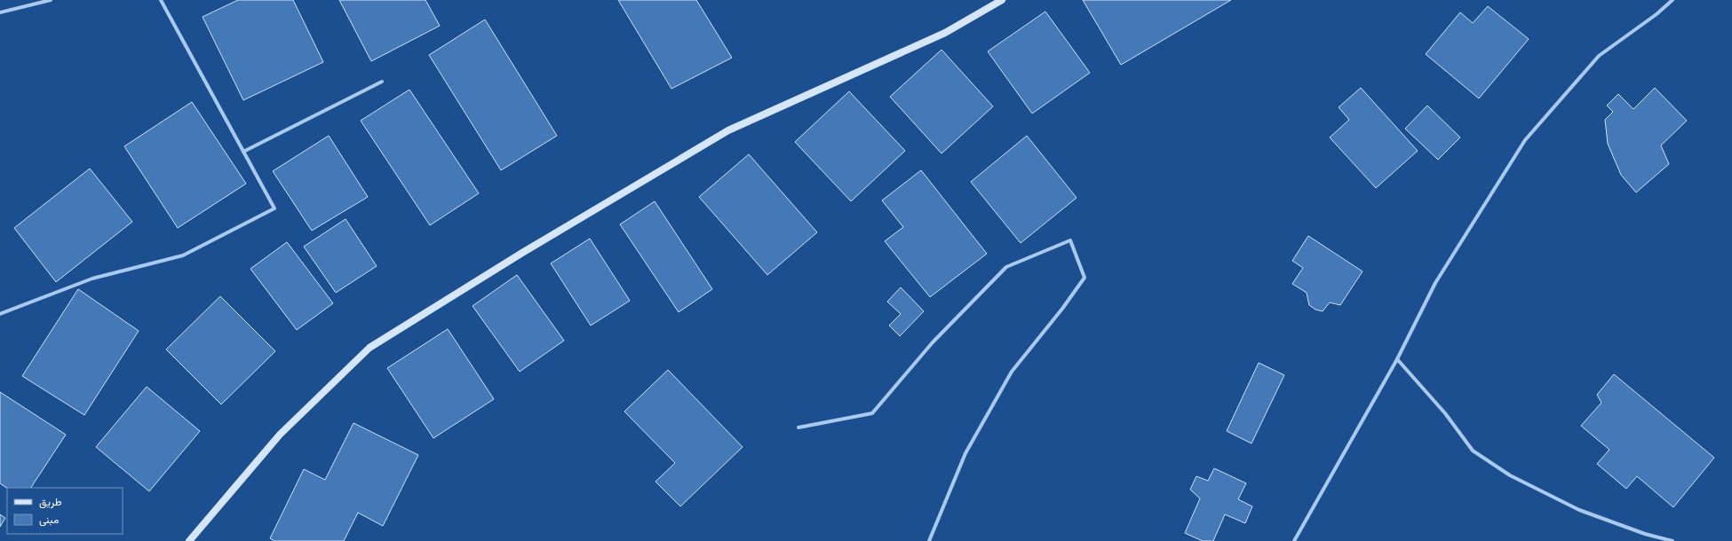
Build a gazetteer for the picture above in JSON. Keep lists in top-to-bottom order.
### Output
{
  "legend": ["طريق", "مبنى"]
}
